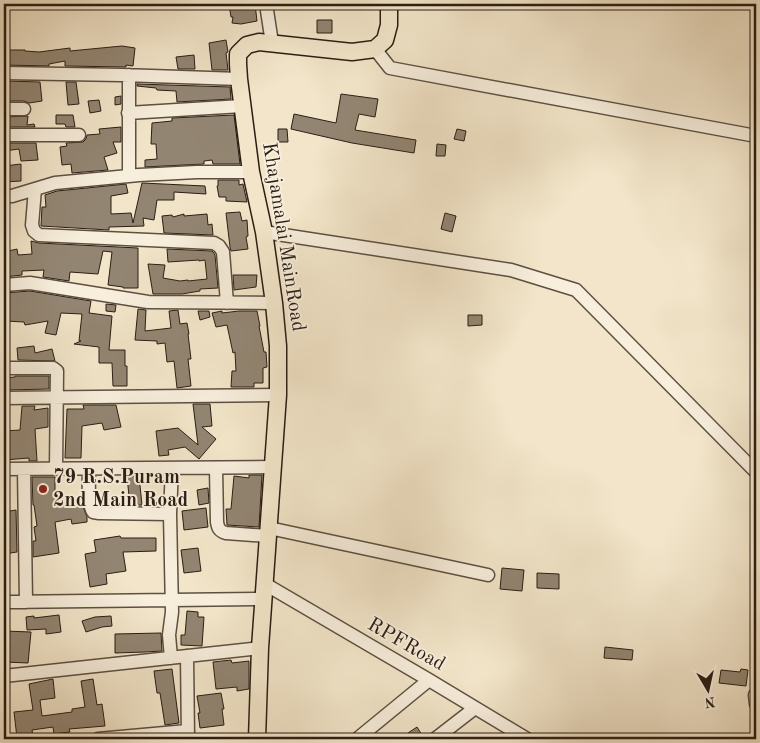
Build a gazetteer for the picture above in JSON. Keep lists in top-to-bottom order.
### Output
{
  "streets": {
    "main road": ["Khajamalai MainRoad"],
    "street": ["RPFRoad"]
  },
  "crossings": [
    ["Khajamalai MainRoad", "RPFRoad"]
  ],
  "places": ["79 R.S.Puram 2nd Main Road"],
  "north": "bottom"
}
